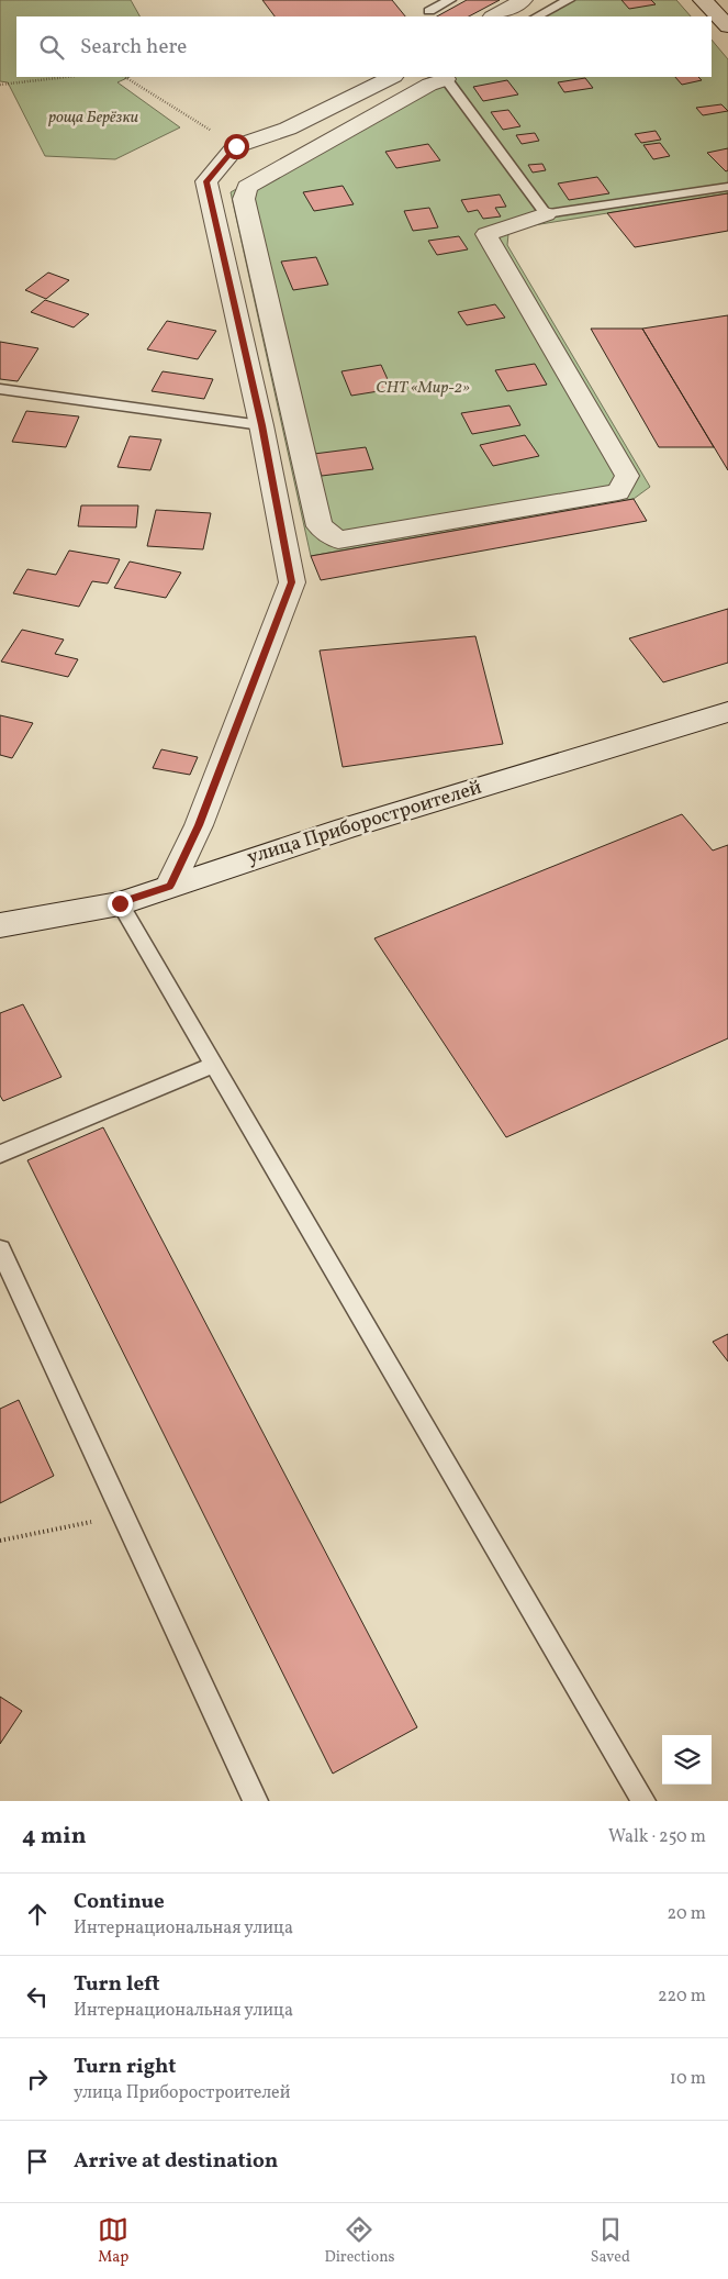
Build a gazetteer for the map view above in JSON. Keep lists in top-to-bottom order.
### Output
{
  "streets": {
    "street": ["улица Приборостроителей"]
  },
  "parks": ["роща Берёзки", "СНТ «Мир-2»"],
  "page": {
    "search": "Search here",
    "heading": ["4 min", "Walk · 250 m"],
    "list": [
      ["Continue", "Интернациональная улица", "20 m"],
      ["Turn left", "Интернациональная улица", "220 m"],
      ["Turn right", "улица Приборостроителей", "10 m"],
      "Arrive at destination"
    ],
    "nav": ["Map", "Directions", "Saved"]
  }
}
